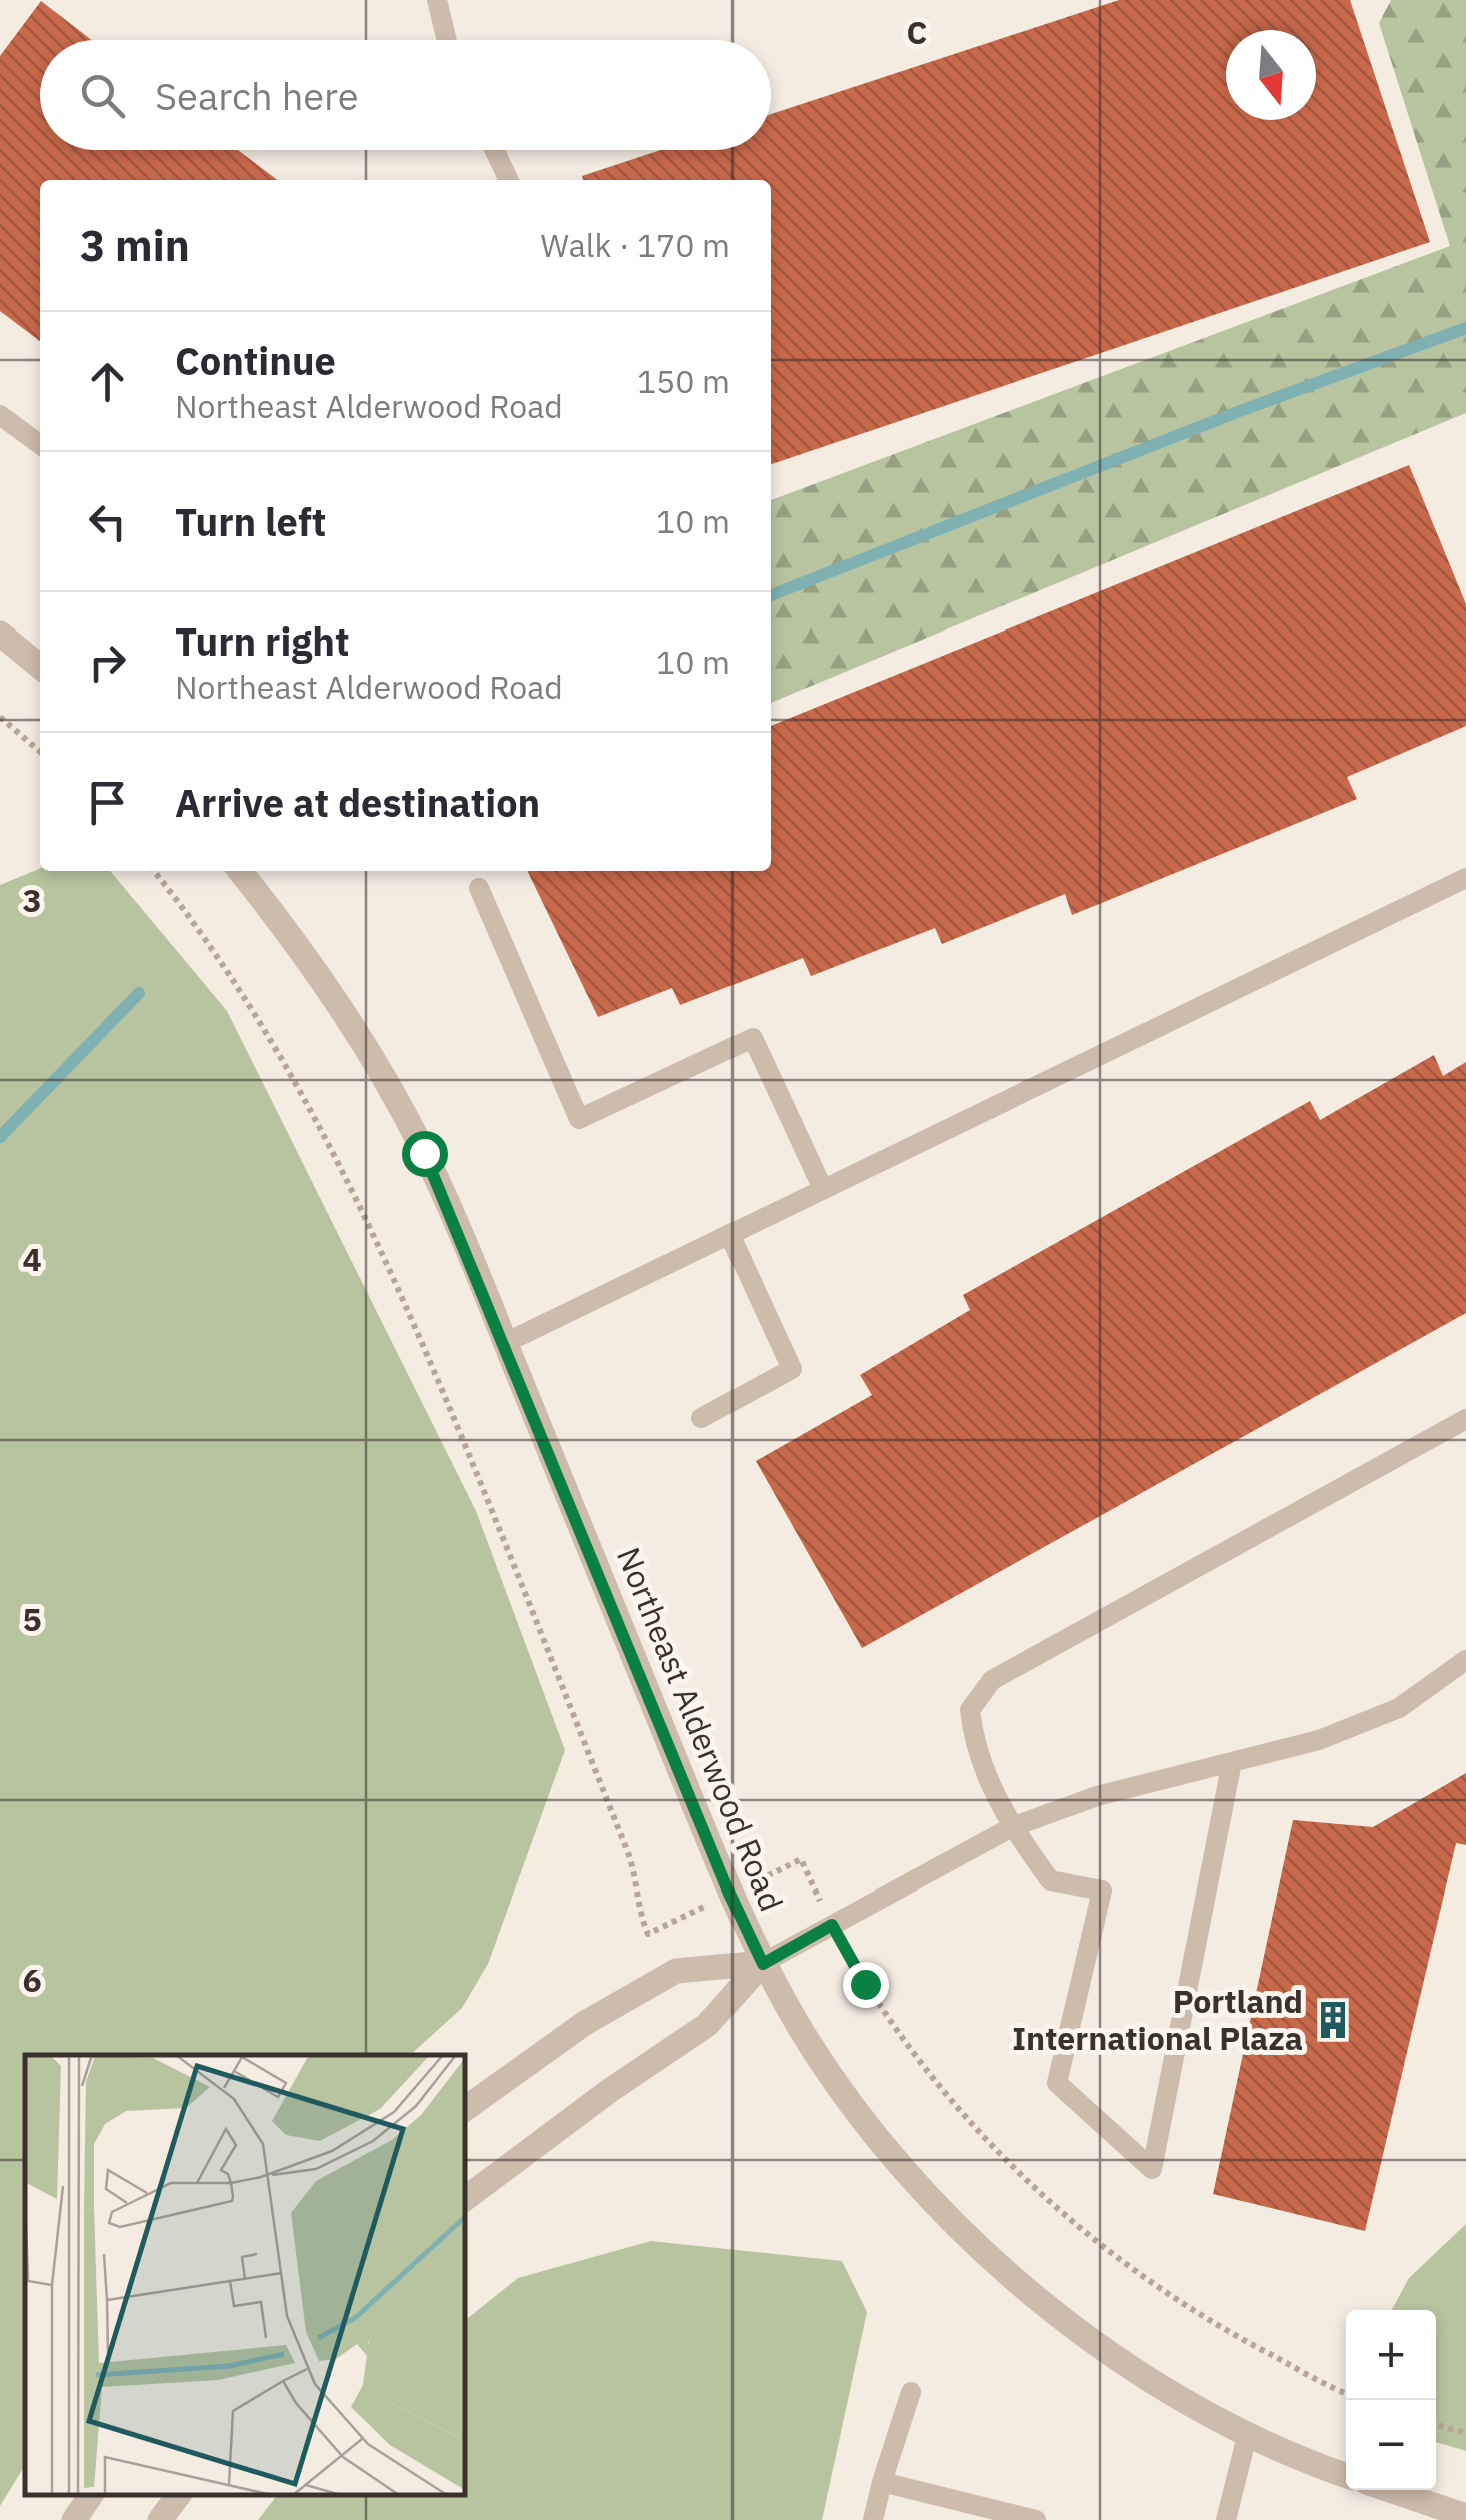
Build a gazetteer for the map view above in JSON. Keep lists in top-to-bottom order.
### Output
{
  "streets": {
    "street": ["Northeast Alderwood Road"]
  },
  "places": {
    "building": ["Portland International Plaza"]
  },
  "north": "bottom",
  "page": {
    "search": "Search here",
    "heading": ["3 min", "Walk · 170 m"],
    "list": [
      ["Continue", "Northeast Alderwood Road", "150 m"],
      ["Turn left", "10 m"],
      ["Turn right", "Northeast Alderwood Road", "10 m"],
      "Arrive at destination"
    ],
    "map_buttons": ["+", "−"]
  },
  "grid": {
    "columns": ["C"],
    "rows": [
      "3",
      "4",
      "5",
      "6"
    ]
  }
}
